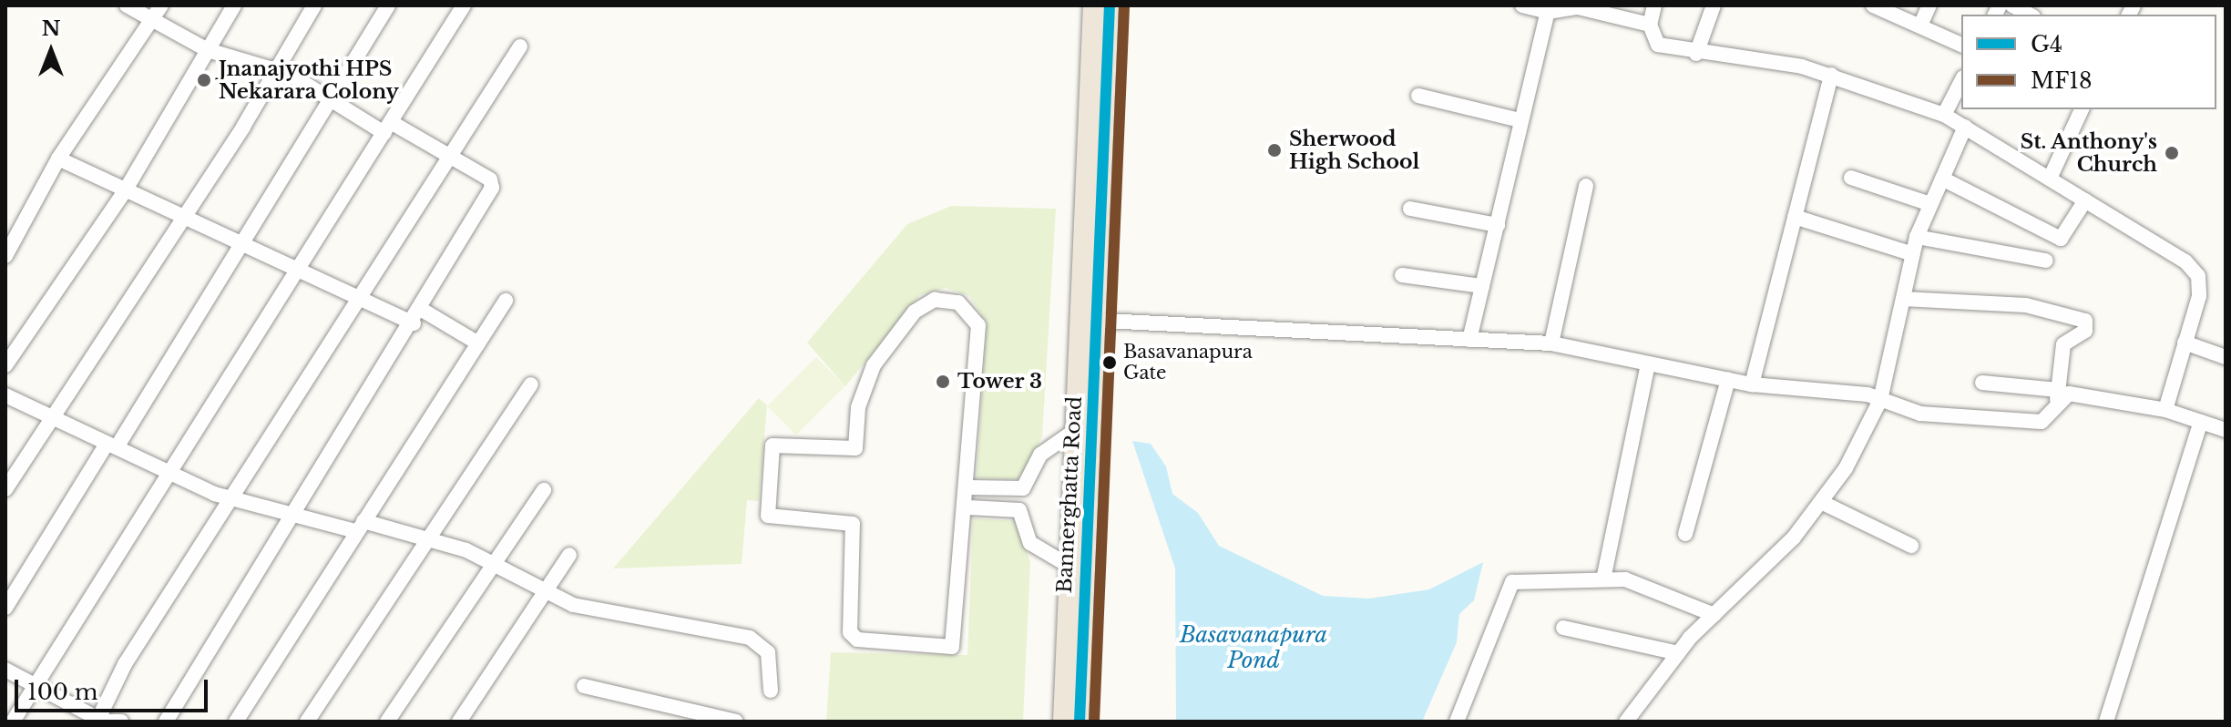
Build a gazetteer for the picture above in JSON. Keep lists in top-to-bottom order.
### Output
{
  "streets": {
    "main road": ["Bannerghatta Road"]
  },
  "water": ["Basavanapura Pond"],
  "places": [
    "Jnanajyothi HPS Nekarara Colony",
    "Sherwood High School",
    "St. Anthony's Church",
    "Basavanapura Gate",
    "Tower 3"
  ],
  "lines": ["transit line G4", "transit line MF18"],
  "legend": ["G4", "MF18"],
  "scale_bar": "100 m",
  "north": "top"
}
